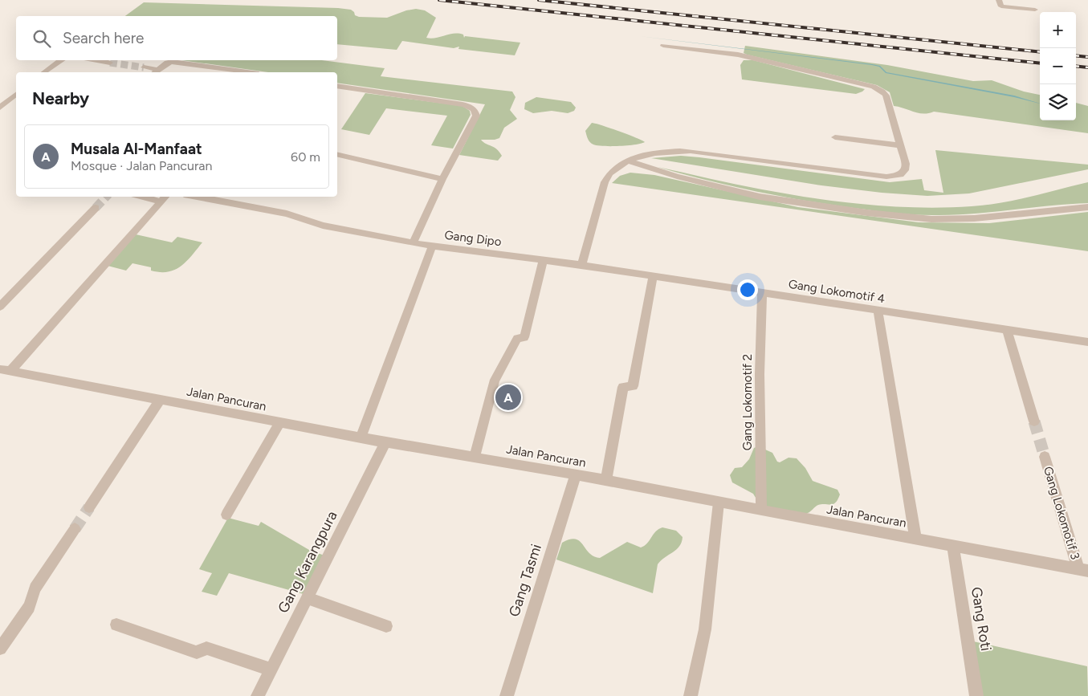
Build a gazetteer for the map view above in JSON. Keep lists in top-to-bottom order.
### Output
{
  "streets": {
    "street": [
      "Gang Dipo",
      "Gang Lokomotif 4",
      "Jalan Pancuran",
      "Gang Lokomotif 2",
      "Gang Lokomotif 3",
      "Gang Karangpura",
      "Gang Tasmi",
      "Gang Roti"
    ]
  },
  "crossings": [
    ["Gang Dipo", "Gang Lokomotif 4"],
    ["Gang Dipo", "Jalan Pancuran"],
    ["Gang Lokomotif 4", "Gang Lokomotif 2"],
    ["Jalan Pancuran", "Gang Lokomotif 2"],
    ["Jalan Pancuran", "Gang Lokomotif 3"],
    ["Jalan Pancuran", "Gang Karangpura"],
    ["Jalan Pancuran", "Gang Tasmi"],
    ["Jalan Pancuran", "Gang Roti"]
  ],
  "page": {
    "map_buttons": ["+", "−"],
    "search": "Search here",
    "heading": "Nearby",
    "list": [
      {
        "mark": "A",
        "name": "Musala Al-Manfaat",
        "note": "Mosque · Jalan Pancuran",
        "value": "60 m"
      }
    ],
    "pins": "A"
  }
}
